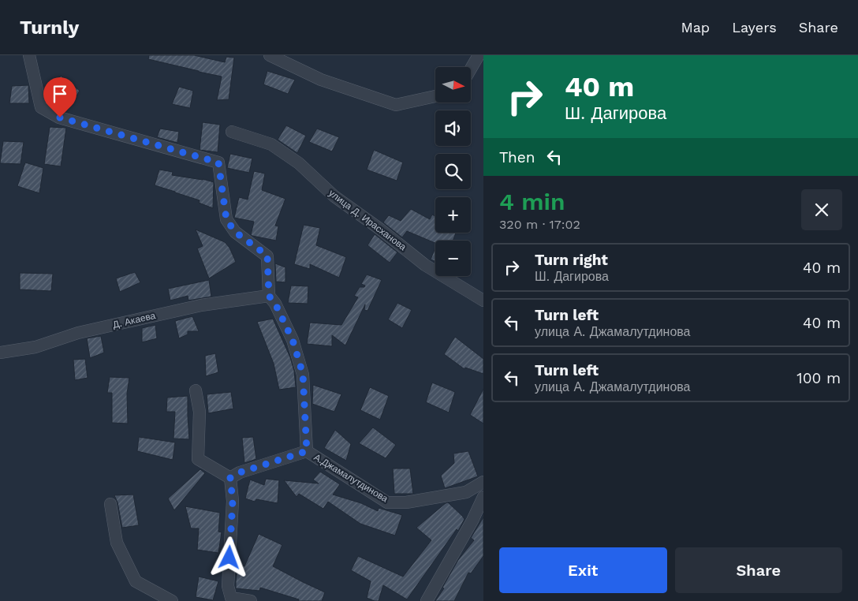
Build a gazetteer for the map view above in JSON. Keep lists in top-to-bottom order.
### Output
{
  "streets": {
    "street": ["улица Д. Ирасханова", "Д. Акаева", "А.Джамалутдинова"]
  },
  "north": "right",
  "page": {
    "header": "Turnly",
    "nav": ["Map", "Layers", "Share"],
    "turn": ["40 m", "Ш. Дагирова"],
    "map_buttons": ["+", "−"],
    "then": "Then",
    "heading": ["4 min", "320 m · 17:02"],
    "list": [
      {
        "name": "Turn right",
        "note": "Ш. Дагирова",
        "value": "40 m"
      },
      {
        "name": "Turn left",
        "note": "улица А. Джамалутдинова",
        "value": "40 m"
      },
      {
        "name": "Turn left",
        "note": "улица А. Джамалутдинова",
        "value": "100 m"
      }
    ],
    "buttons": ["Exit", "Share"]
  }
}
